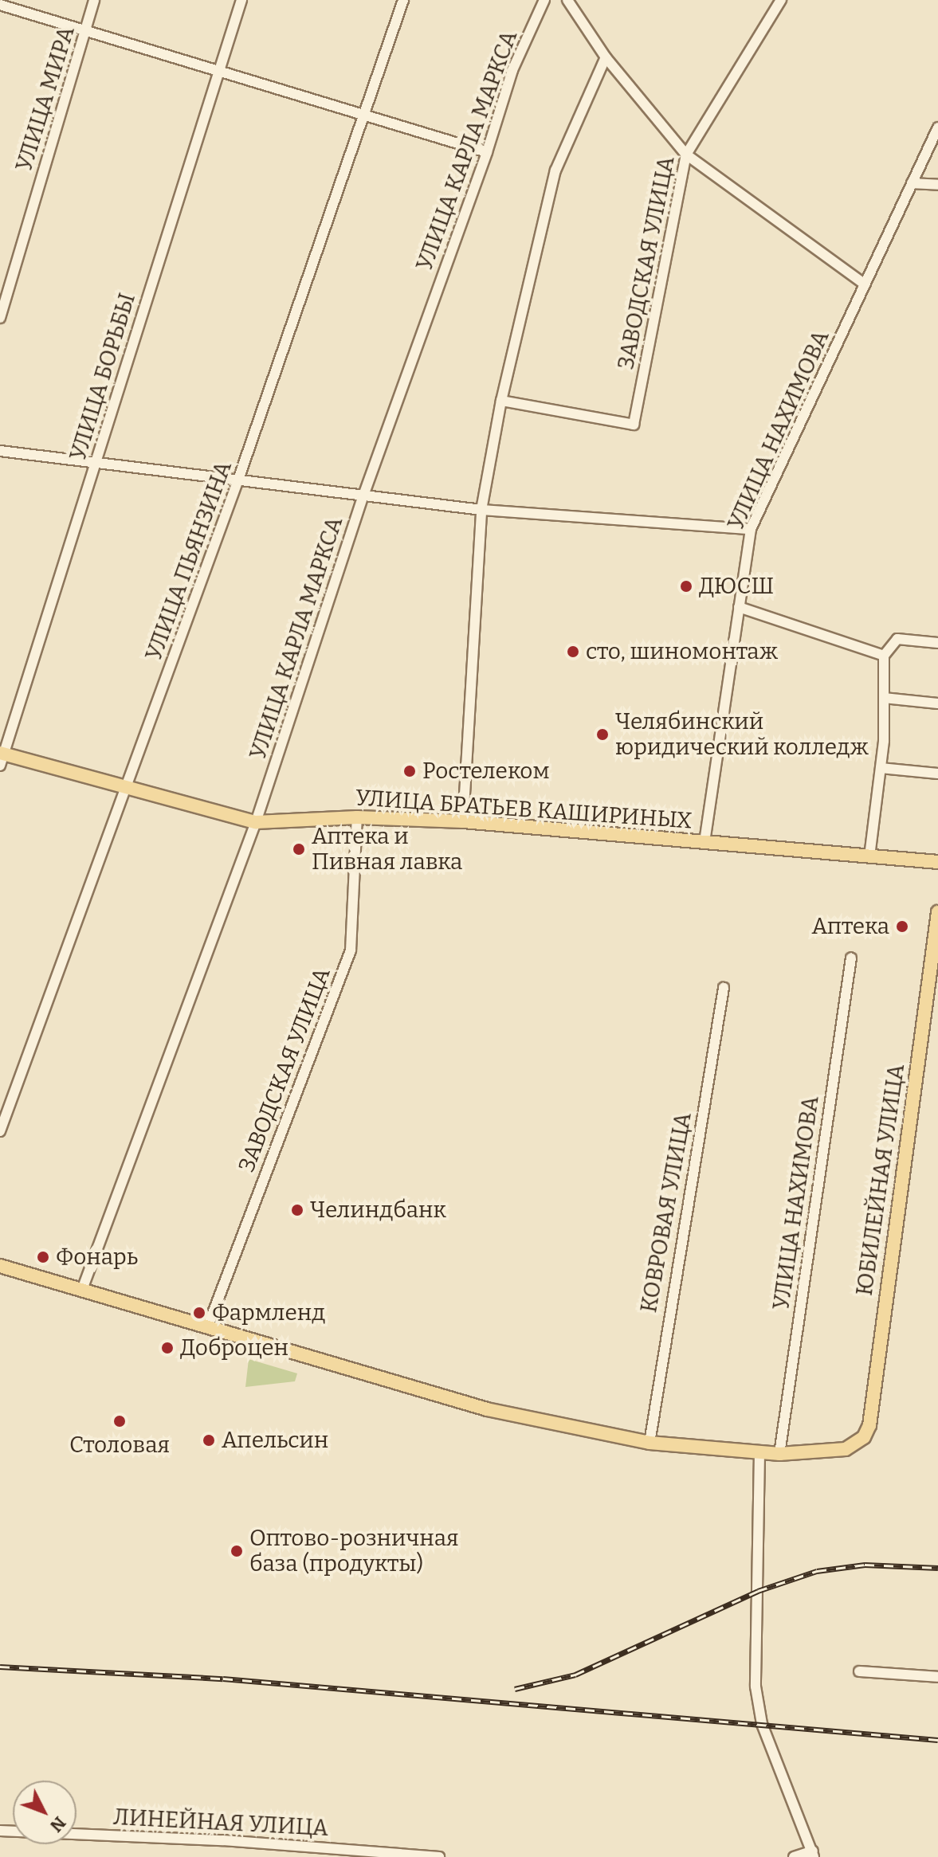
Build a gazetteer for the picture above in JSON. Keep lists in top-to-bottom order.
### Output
{
  "streets": {
    "main road": ["УЛИЦА БРАТЬЕВ КАШИРИНЫХ", "ЮБИЛЕЙНАЯ УЛИЦА"],
    "street": [
      "УЛИЦА МИРА",
      "УЛИЦА КАРЛА МАРКСА",
      "ЗАВОДСКАЯ УЛИЦА",
      "УЛИЦА БОРЬБЫ",
      "УЛИЦА НАХИМОВА",
      "УЛИЦА ПЬЯНЗИНА",
      "КОВРОВАЯ УЛИЦА",
      "ЛИНЕЙНАЯ УЛИЦА"
    ]
  },
  "crossings": [
    ["УЛИЦА КАРЛА МАРКСА", "УЛИЦА БРАТЬЕВ КАШИРИНЫХ"],
    ["ЗАВОДСКАЯ УЛИЦА", "УЛИЦА БРАТЬЕВ КАШИРИНЫХ"],
    ["УЛИЦА БОРЬБЫ", "УЛИЦА БРАТЬЕВ КАШИРИНЫХ"],
    ["УЛИЦА НАХИМОВА", "УЛИЦА БРАТЬЕВ КАШИРИНЫХ"],
    ["УЛИЦА НАХИМОВА", "ЮБИЛЕЙНАЯ УЛИЦА"],
    ["УЛИЦА ПЬЯНЗИНА", "УЛИЦА БРАТЬЕВ КАШИРИНЫХ"]
  ],
  "places": [
    "ДЮСШ",
    "сто, шиномонтаж",
    "Челябинский юридический колледж",
    "Ростелеком",
    "Аптека и Пивная лавка",
    "Аптека",
    "Челиндбанк",
    "Фонарь",
    "Фармленд",
    "Доброцен",
    "Столовая",
    "Апельсин",
    "Оптово-розничная база (продукты)"
  ],
  "north": "bottom right"
}
